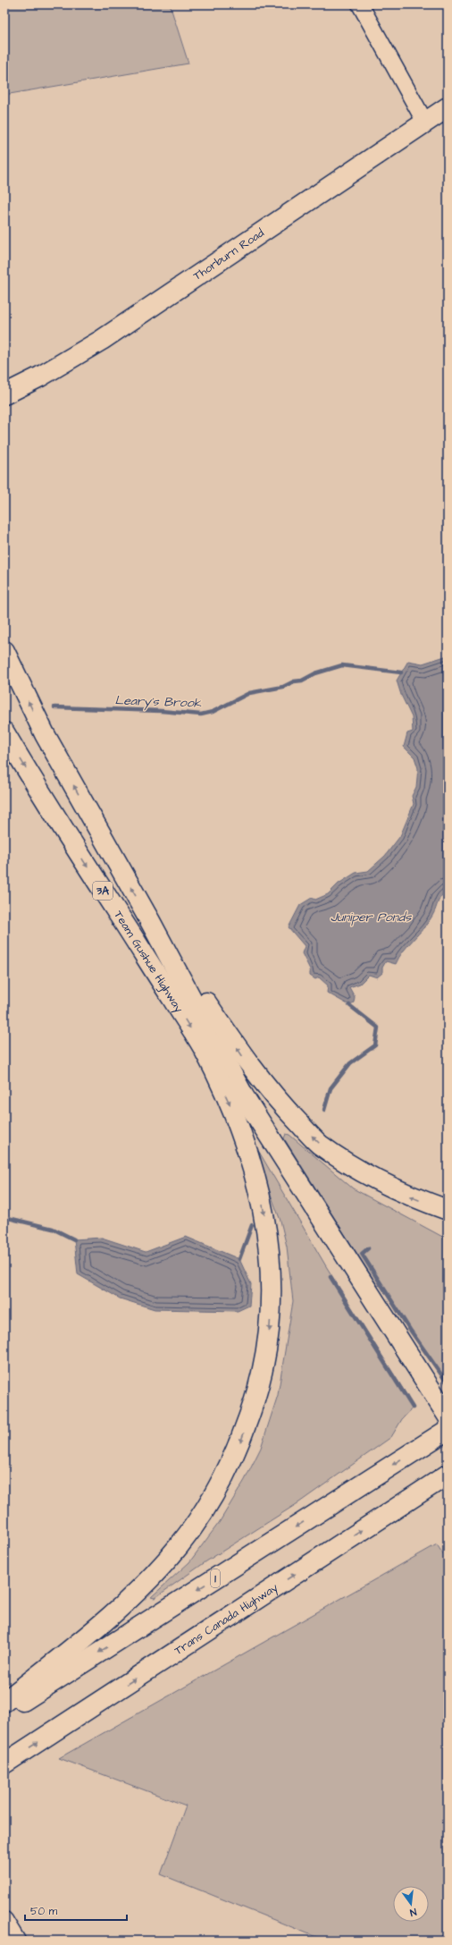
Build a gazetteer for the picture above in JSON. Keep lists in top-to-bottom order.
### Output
{
  "streets": {
    "main road": [
      "Thorburn Road",
      "3A",
      "Team Gushue Highway",
      "1",
      "Trans Canada Highway"
    ]
  },
  "water": ["Leary's Brook", "Juniper Ponds"],
  "scale_bar": "50 m",
  "north": "bottom"
}
